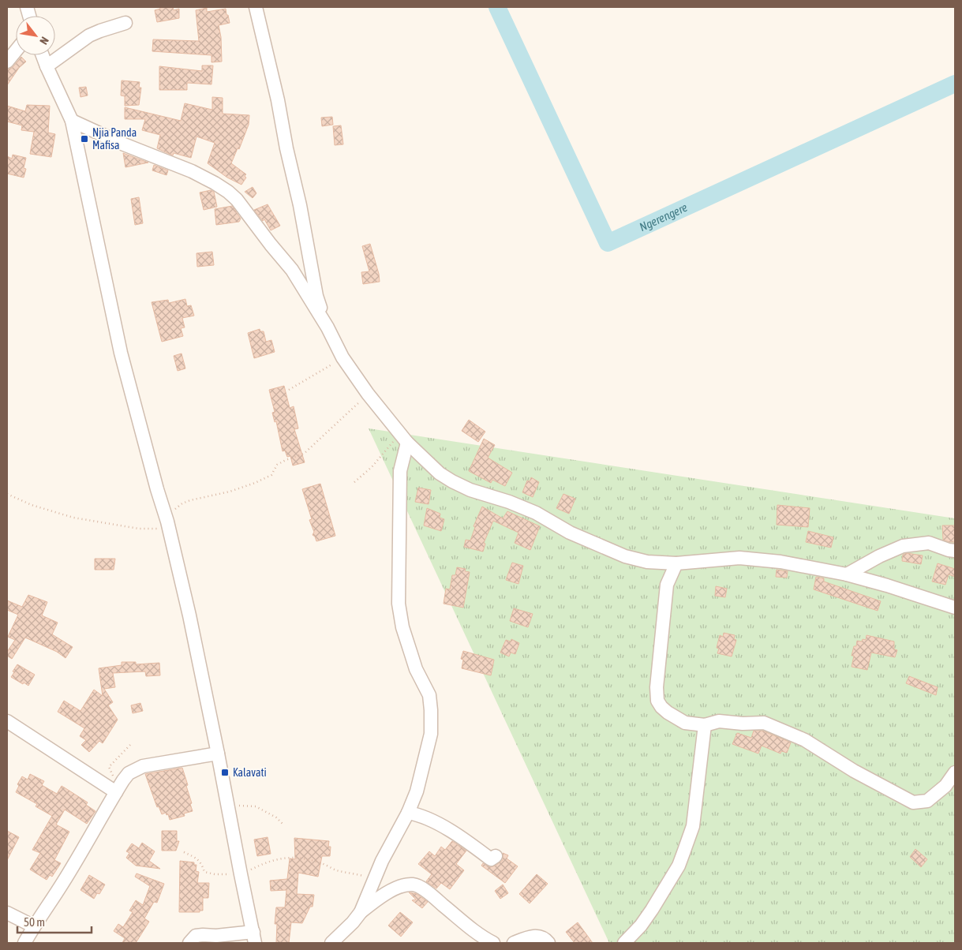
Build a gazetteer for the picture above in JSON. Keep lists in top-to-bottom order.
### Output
{
  "water": ["Ngerengere"],
  "places": {
    "transit": ["Njia Panda Mafisa", "Kalavati"]
  },
  "scale_bar": "50 m",
  "north": "bottom right"
}
